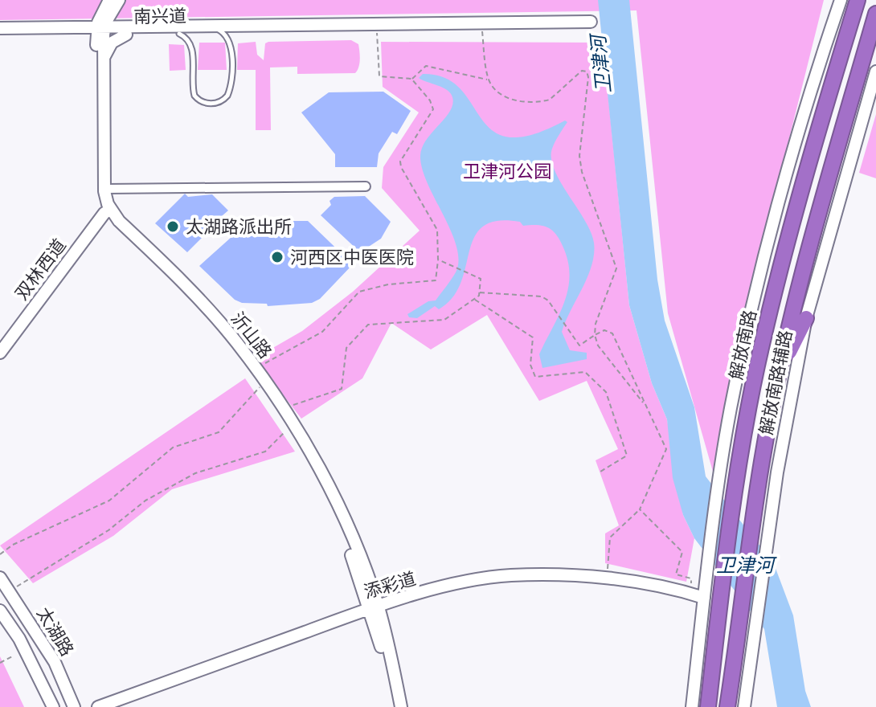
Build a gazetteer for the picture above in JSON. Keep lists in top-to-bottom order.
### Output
{
  "streets": {
    "highway": ["解放南路"],
    "street": [
      "南兴道",
      "双林西道",
      "沂山路",
      "解放南路辅路",
      "添彩道",
      "太湖路"
    ]
  },
  "crossings": [
    ["双林西道", "沂山路"],
    ["沂山路", "添彩道"]
  ],
  "water": ["卫津河"],
  "parks": ["卫津河公园"],
  "places": ["太湖路派出所", "河西区中医医院"]
}
